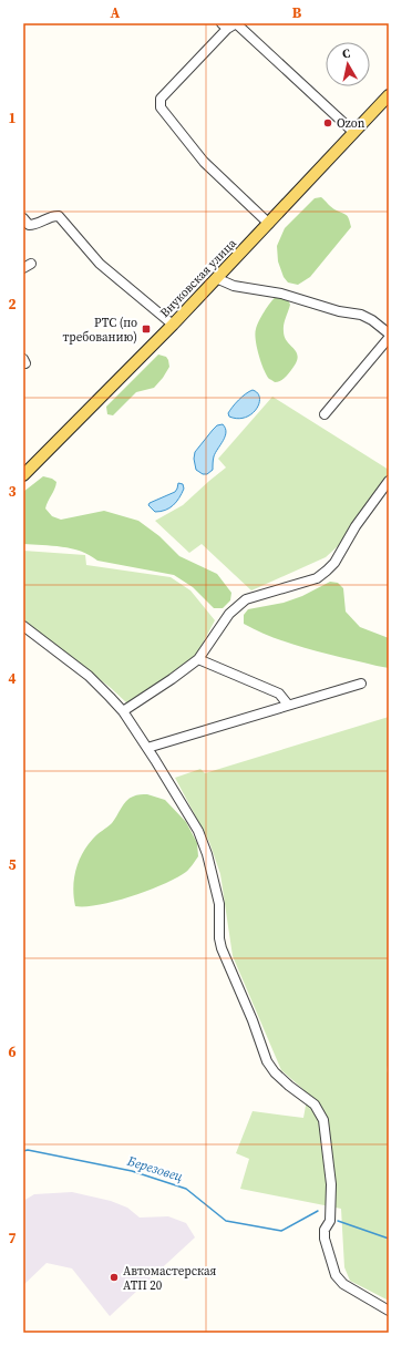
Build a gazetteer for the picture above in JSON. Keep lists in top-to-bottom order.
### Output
{
  "streets": {
    "main road": ["Внуковская улица"]
  },
  "water": ["Березовец"],
  "places": {
    "other": ["Ozon", "Автомастерская АТП 20"],
    "transit": ["РТС (по требованию)"]
  },
  "north": "top",
  "grid": {
    "columns": ["A", "B"],
    "rows": [
      "1",
      "2",
      "3",
      "4",
      "5",
      "6",
      "7"
    ]
  }
}
